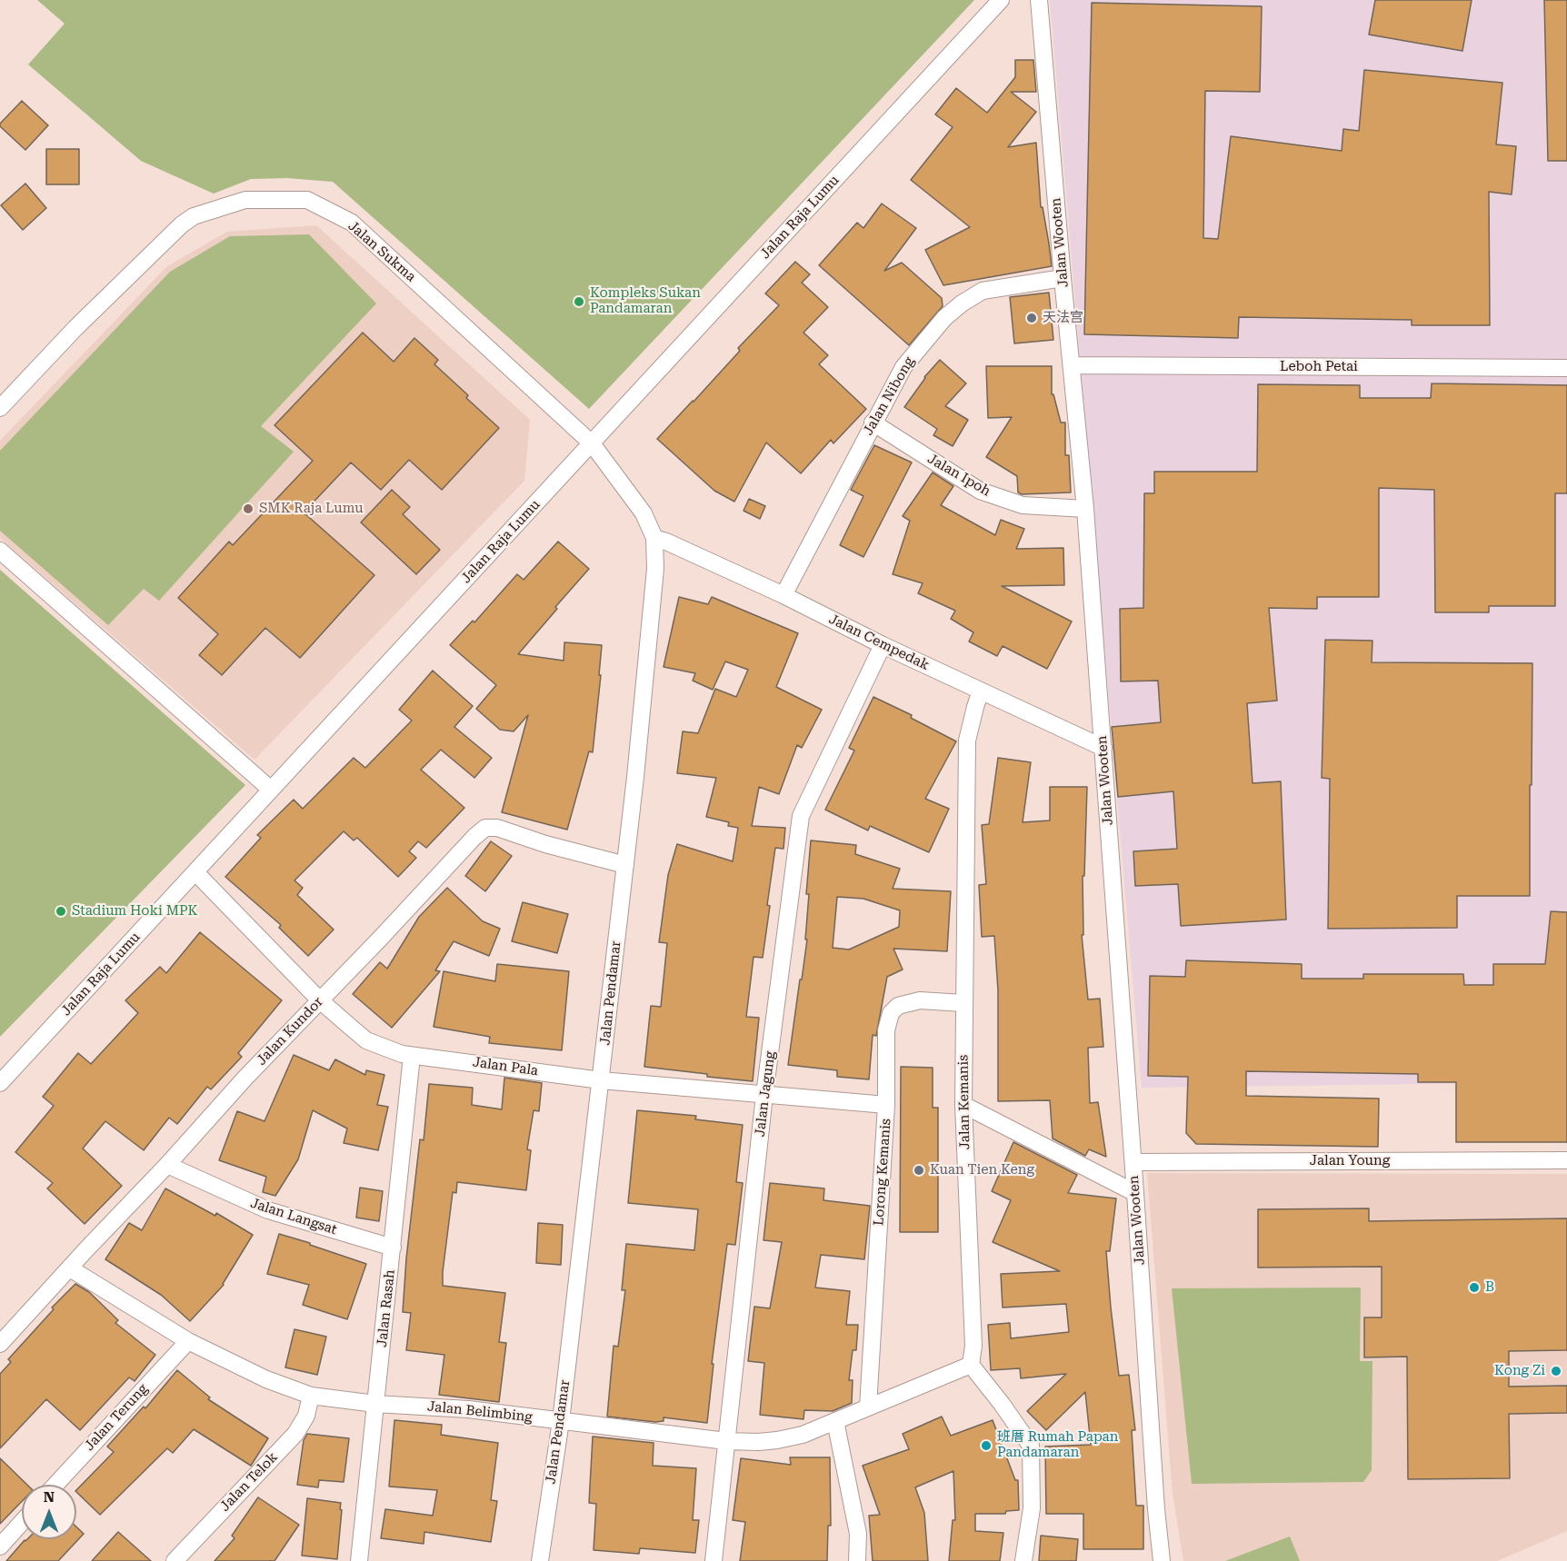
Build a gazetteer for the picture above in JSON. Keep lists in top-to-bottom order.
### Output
{
  "streets": {
    "street": [
      "Jalan Raja Lumu",
      "Jalan Wooten",
      "Jalan Sukma",
      "Leboh Petai",
      "Jalan Nibong",
      "Jalan Ipoh",
      "Jalan Cempedak",
      "Jalan Pendamar",
      "Jalan Kundor",
      "Jalan Pala",
      "Jalan Jagung",
      "Jalan Kemanis",
      "Jalan Young",
      "Lorong Kemanis",
      "Jalan Langsat",
      "Jalan Rasah",
      "Jalan Belimbing",
      "Jalan Terung",
      "Jalan Telok"
    ]
  },
  "crossings": [
    ["Jalan Raja Lumu", "Jalan Sukma"],
    ["Jalan Raja Lumu", "Jalan Pendamar"],
    ["Jalan Raja Lumu", "Jalan Pala"],
    ["Jalan Wooten", "Leboh Petai"],
    ["Jalan Wooten", "Jalan Nibong"],
    ["Jalan Wooten", "Jalan Ipoh"],
    ["Jalan Wooten", "Jalan Cempedak"],
    ["Jalan Wooten", "Jalan Young"],
    ["Jalan Sukma", "Jalan Pendamar"],
    ["Jalan Nibong", "Jalan Ipoh"],
    ["Jalan Nibong", "Jalan Cempedak"],
    ["Jalan Cempedak", "Jalan Pendamar"],
    ["Jalan Cempedak", "Jalan Jagung"],
    ["Jalan Cempedak", "Jalan Kemanis"],
    ["Jalan Pendamar", "Jalan Kundor"],
    ["Jalan Pendamar", "Jalan Pala"],
    ["Jalan Pendamar", "Jalan Belimbing"],
    ["Jalan Kundor", "Jalan Pala"],
    ["Jalan Kundor", "Jalan Langsat"],
    ["Jalan Kundor", "Jalan Belimbing"],
    ["Jalan Pala", "Jalan Jagung"],
    ["Jalan Pala", "Lorong Kemanis"],
    ["Jalan Pala", "Jalan Rasah"],
    ["Jalan Jagung", "Jalan Belimbing"],
    ["Jalan Kemanis", "Lorong Kemanis"],
    ["Jalan Kemanis", "Jalan Belimbing"],
    ["Lorong Kemanis", "Jalan Belimbing"],
    ["Jalan Langsat", "Jalan Rasah"],
    ["Jalan Rasah", "Jalan Belimbing"],
    ["Jalan Belimbing", "Jalan Terung"],
    ["Jalan Belimbing", "Jalan Telok"]
  ],
  "places": [
    "Kompleks Sukan Pandamaran",
    "天法宫",
    "SMK Raja Lumu",
    "Stadium Hoki MPK",
    "Kuan Tien Keng",
    "B",
    "Kong Zi",
    "班厝 Rumah Papan Pandamaran"
  ],
  "north": "top"
}
